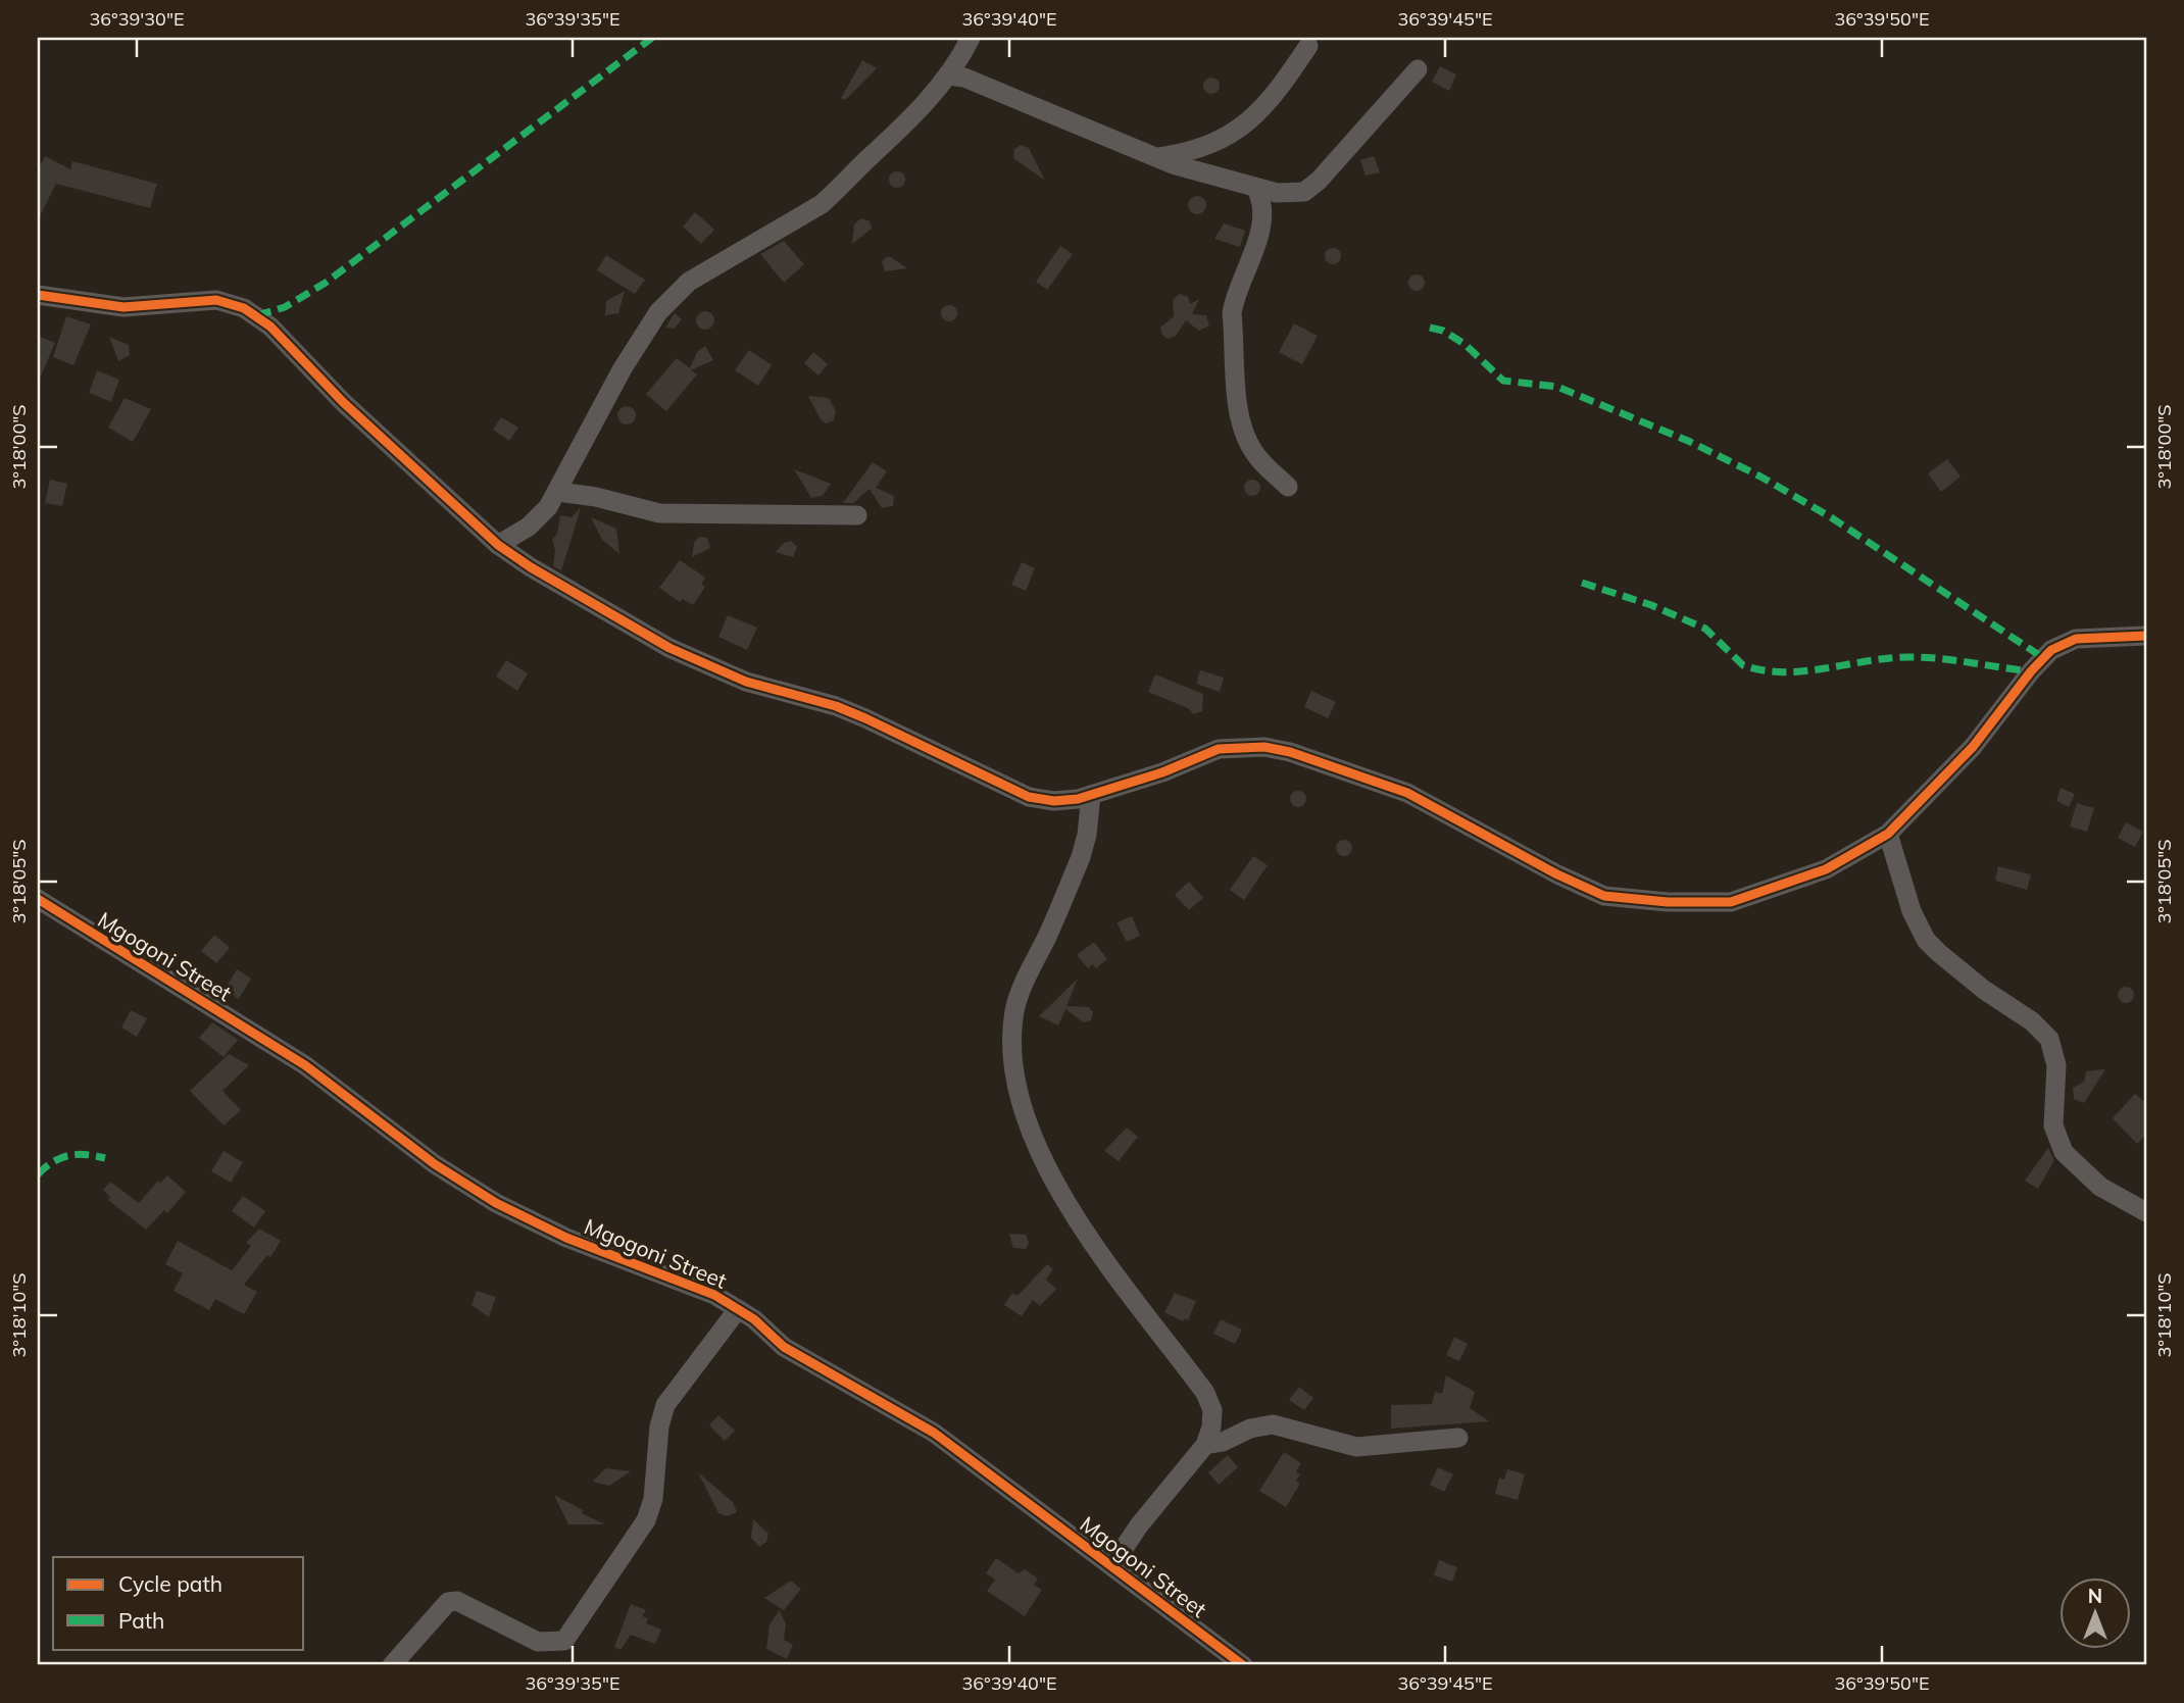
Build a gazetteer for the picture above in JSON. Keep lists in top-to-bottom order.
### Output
{
  "streets": {
    "street": ["Mgogoni Street"]
  },
  "legend": ["Cycle path", "Path"],
  "north": "top",
  "coordinates": [
    "36°39'30\"E",
    "36°39'35\"E",
    "36°39'40\"E",
    "36°39'45\"E",
    "36°39'50\"E",
    "3°18'00\"S",
    "3°18'05\"S",
    "3°18'10\"S"
  ]
}
